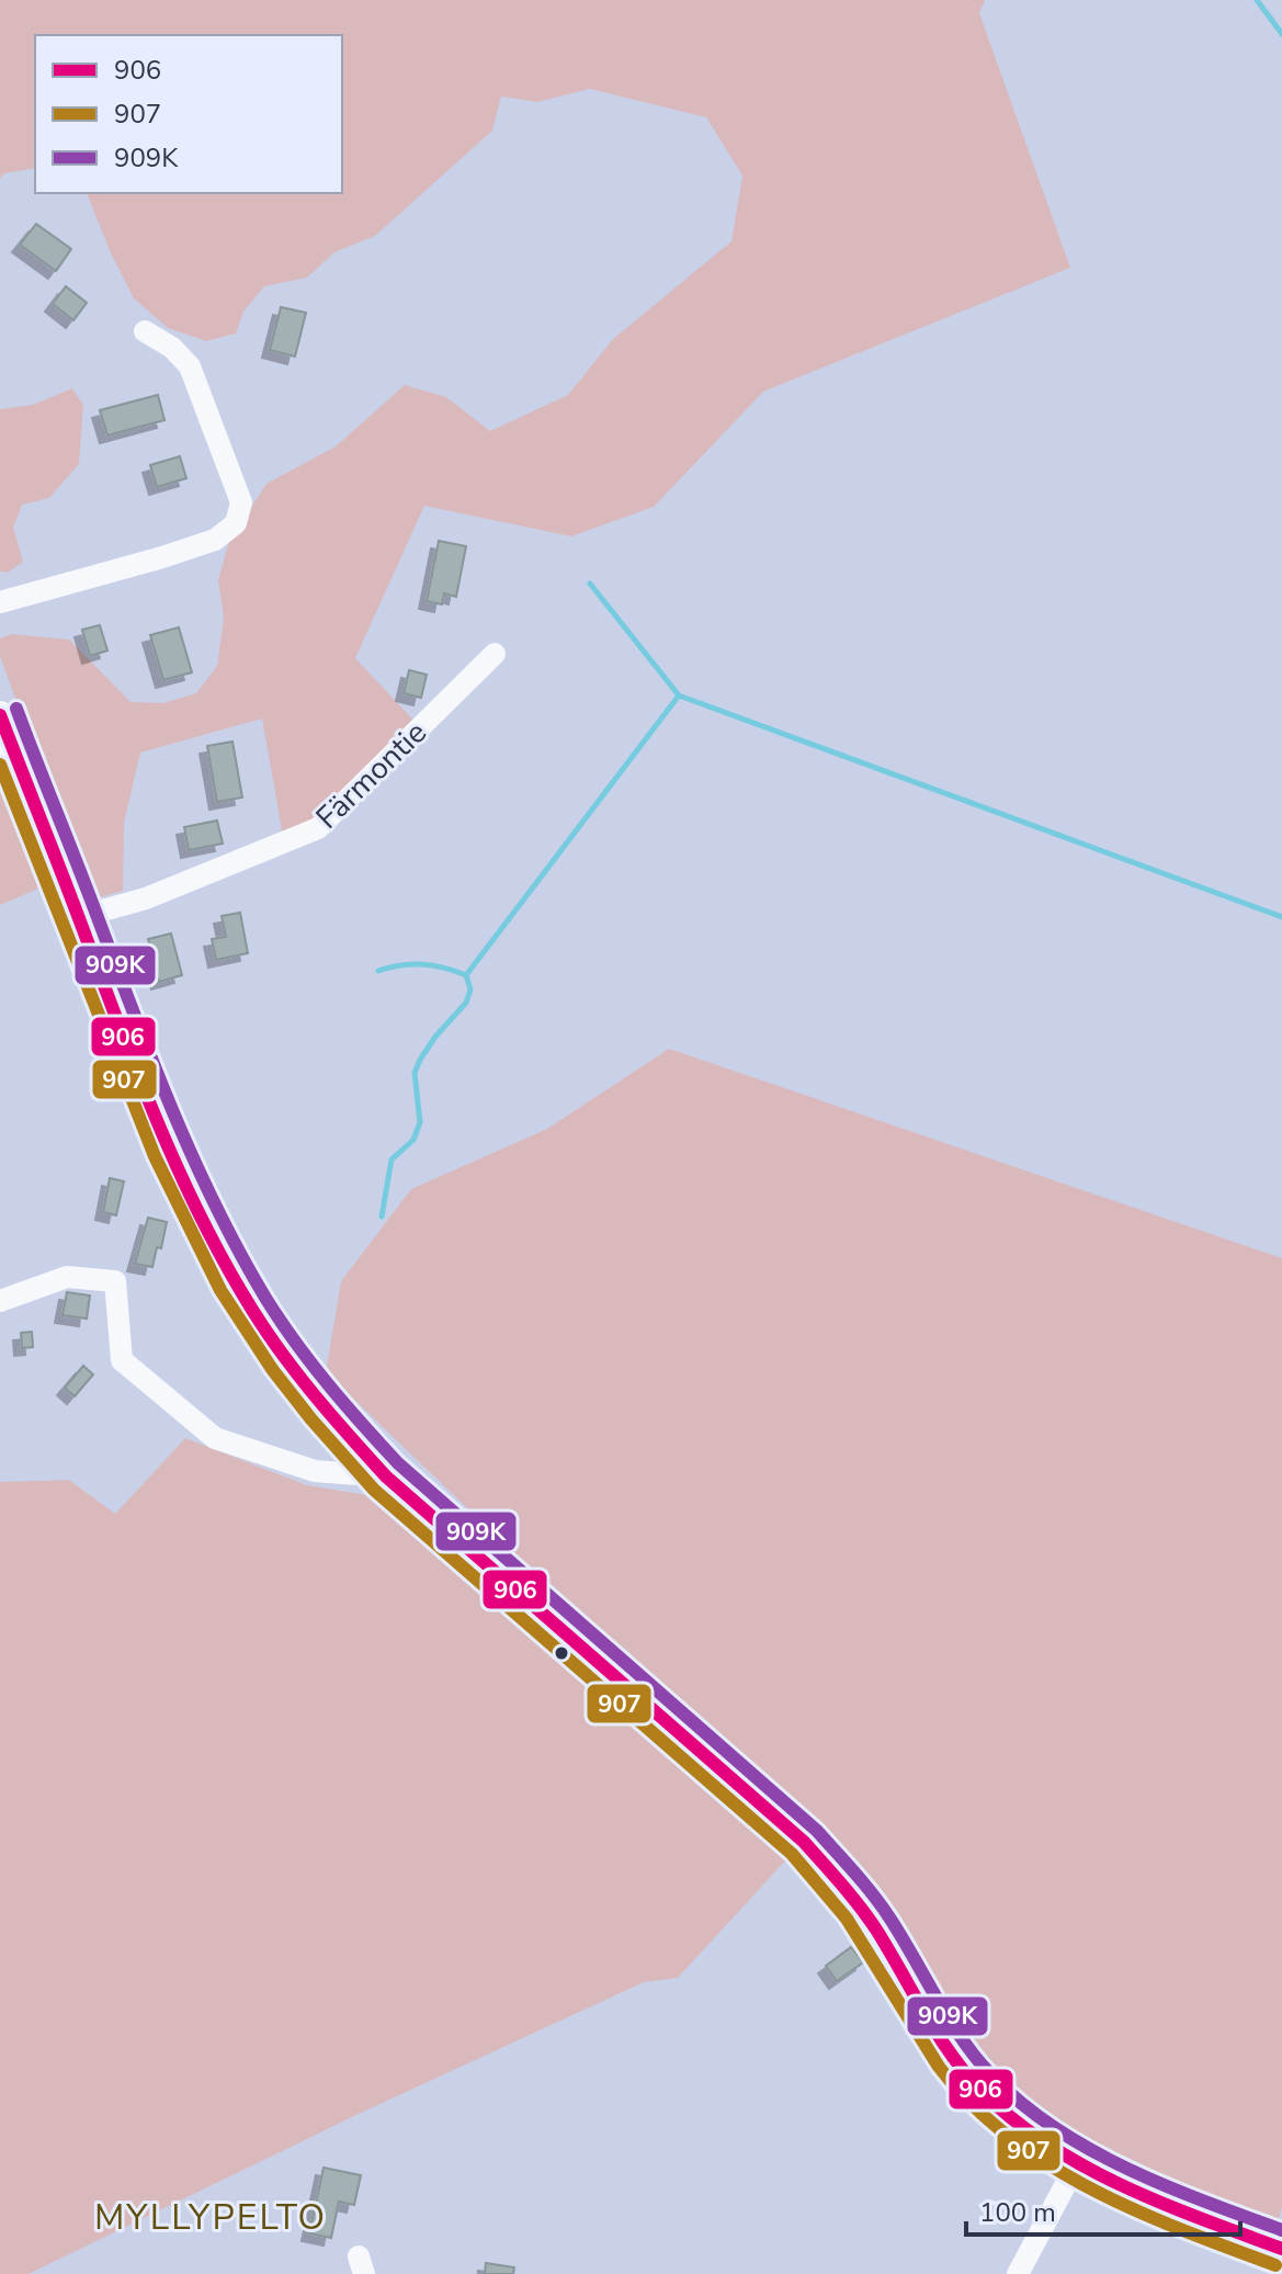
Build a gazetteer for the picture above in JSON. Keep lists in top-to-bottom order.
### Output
{
  "streets": {
    "street": ["Färmontie"]
  },
  "districts": ["MYLLYPELTO"],
  "lines": ["transit line 909K", "transit line 906", "transit line 907"],
  "legend": ["906", "907", "909K"],
  "scale_bar": "100 m"
}
